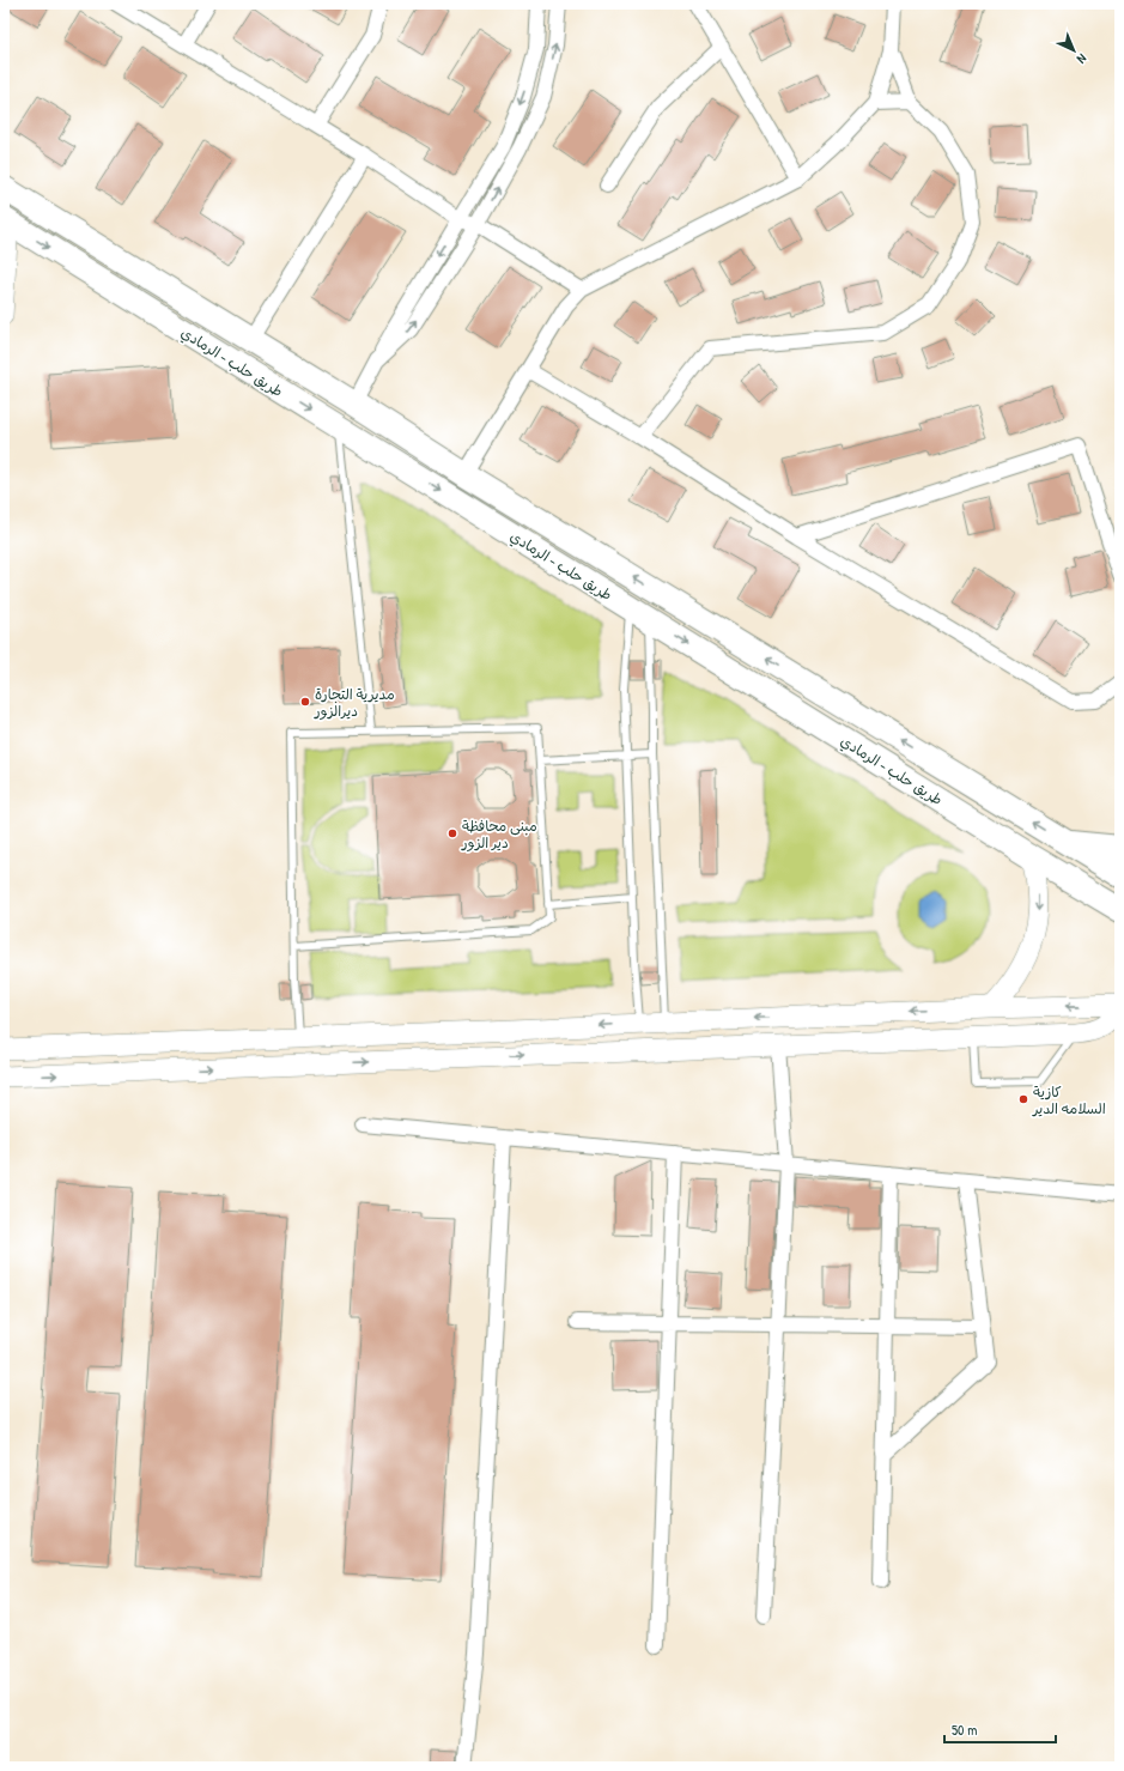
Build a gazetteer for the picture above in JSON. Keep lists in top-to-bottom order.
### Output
{
  "streets": {
    "highway": ["طريق حلب - الرمادي"]
  },
  "places": ["مديرية التجارة ديرالزور", "مبنى محافظة دير الزور", "كازية السلامه الدير"],
  "scale_bar": "50 m",
  "north": "bottom right"
}
